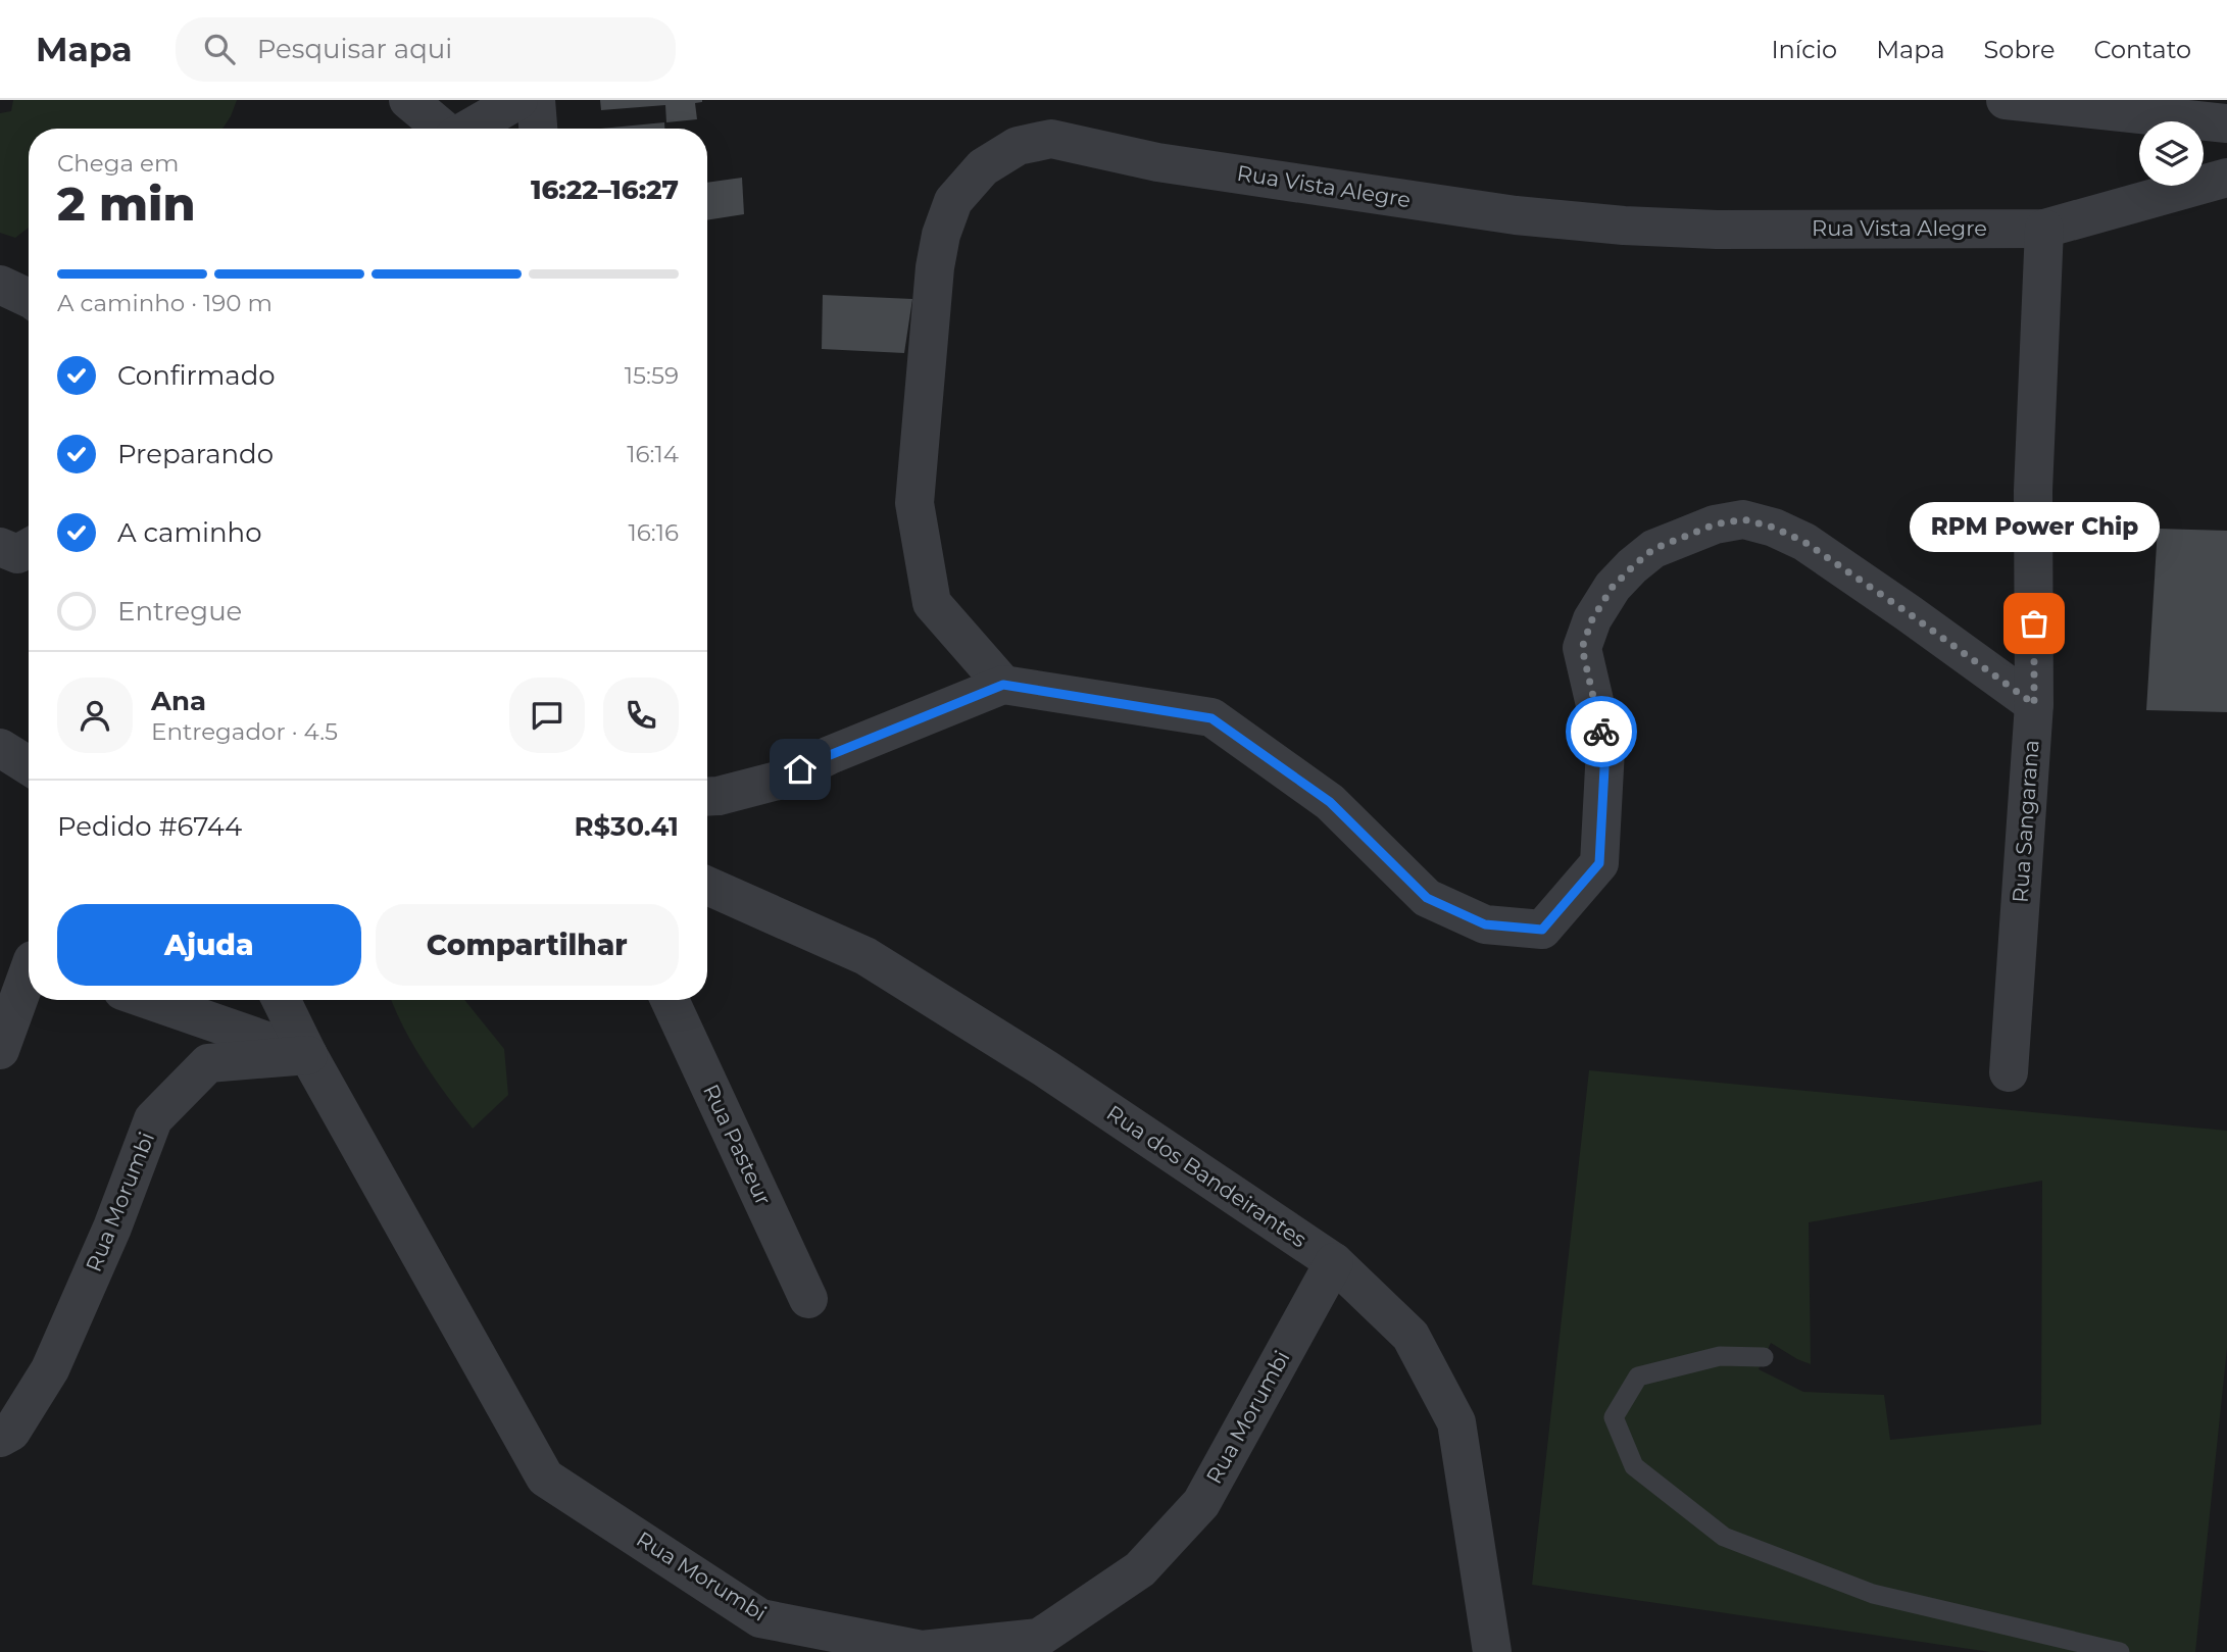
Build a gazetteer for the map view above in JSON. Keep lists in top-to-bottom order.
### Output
{
  "streets": {
    "street": [
      "Rua Vista Alegre",
      "Rua Sangarana",
      "Rua Pasteur",
      "Rua dos Bandeirantes",
      "Rua Morumbi"
    ]
  },
  "crossings": [
    ["Rua Vista Alegre", "Rua Sangarana"],
    ["Rua dos Bandeirantes", "Rua Morumbi"]
  ],
  "places": ["RPM Power Chip"],
  "page": {
    "header": "Mapa",
    "search": "Pesquisar aqui",
    "nav": [
      "Início",
      "Mapa",
      "Sobre",
      "Contato"
    ],
    "heading": ["2 min", "Chega em", "16:22–16:27"],
    "panel": [
      "Ana",
      "Entregador · 4.5",
      "Pedido #6744",
      "R$30.41"
    ],
    "bar": "A caminho · 190 m",
    "list": [
      ["Confirmado", "15:59"],
      ["Preparando", "16:14"],
      ["A caminho", "16:16"],
      "Entregue"
    ],
    "bubble": "RPM Power Chip",
    "buttons": ["Ajuda", "Compartilhar"]
  }
}
